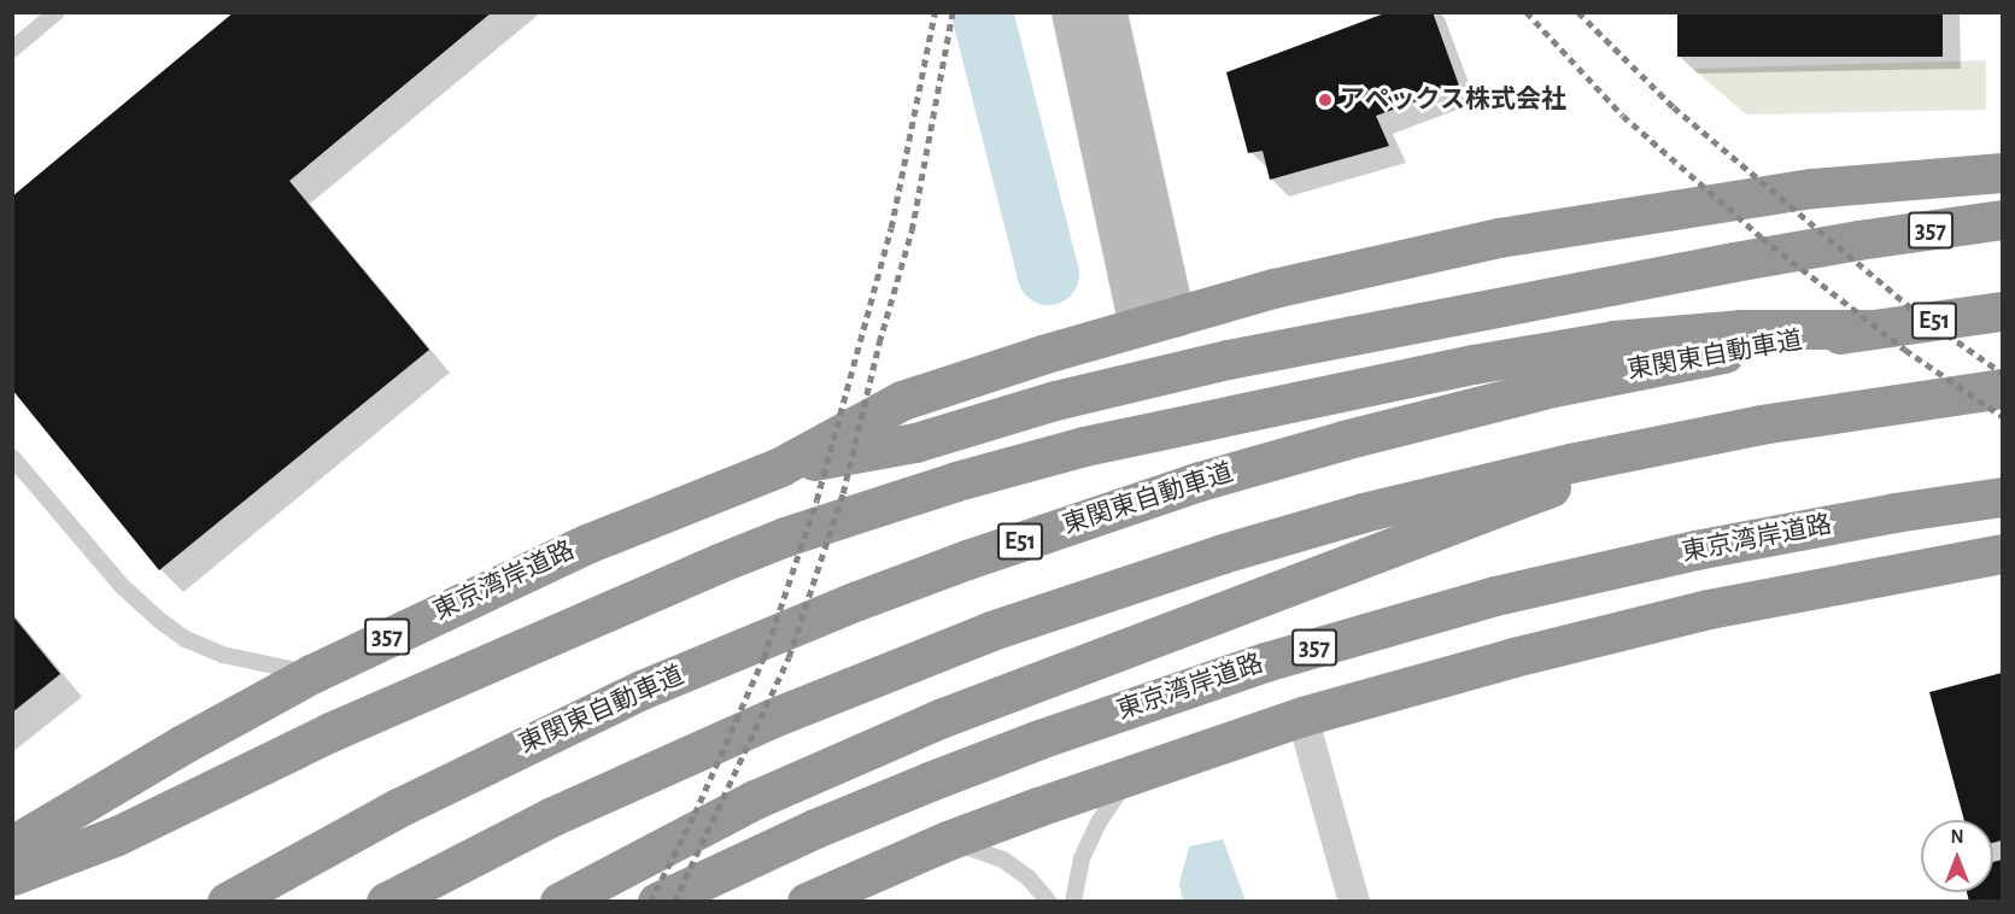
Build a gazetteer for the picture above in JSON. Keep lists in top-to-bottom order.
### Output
{
  "streets": {
    "highway": [
      "357",
      "E51",
      "東関東自動車道",
      "東京湾岸道路"
    ]
  },
  "places": ["アペックス株式会社"],
  "north": "top"
}
